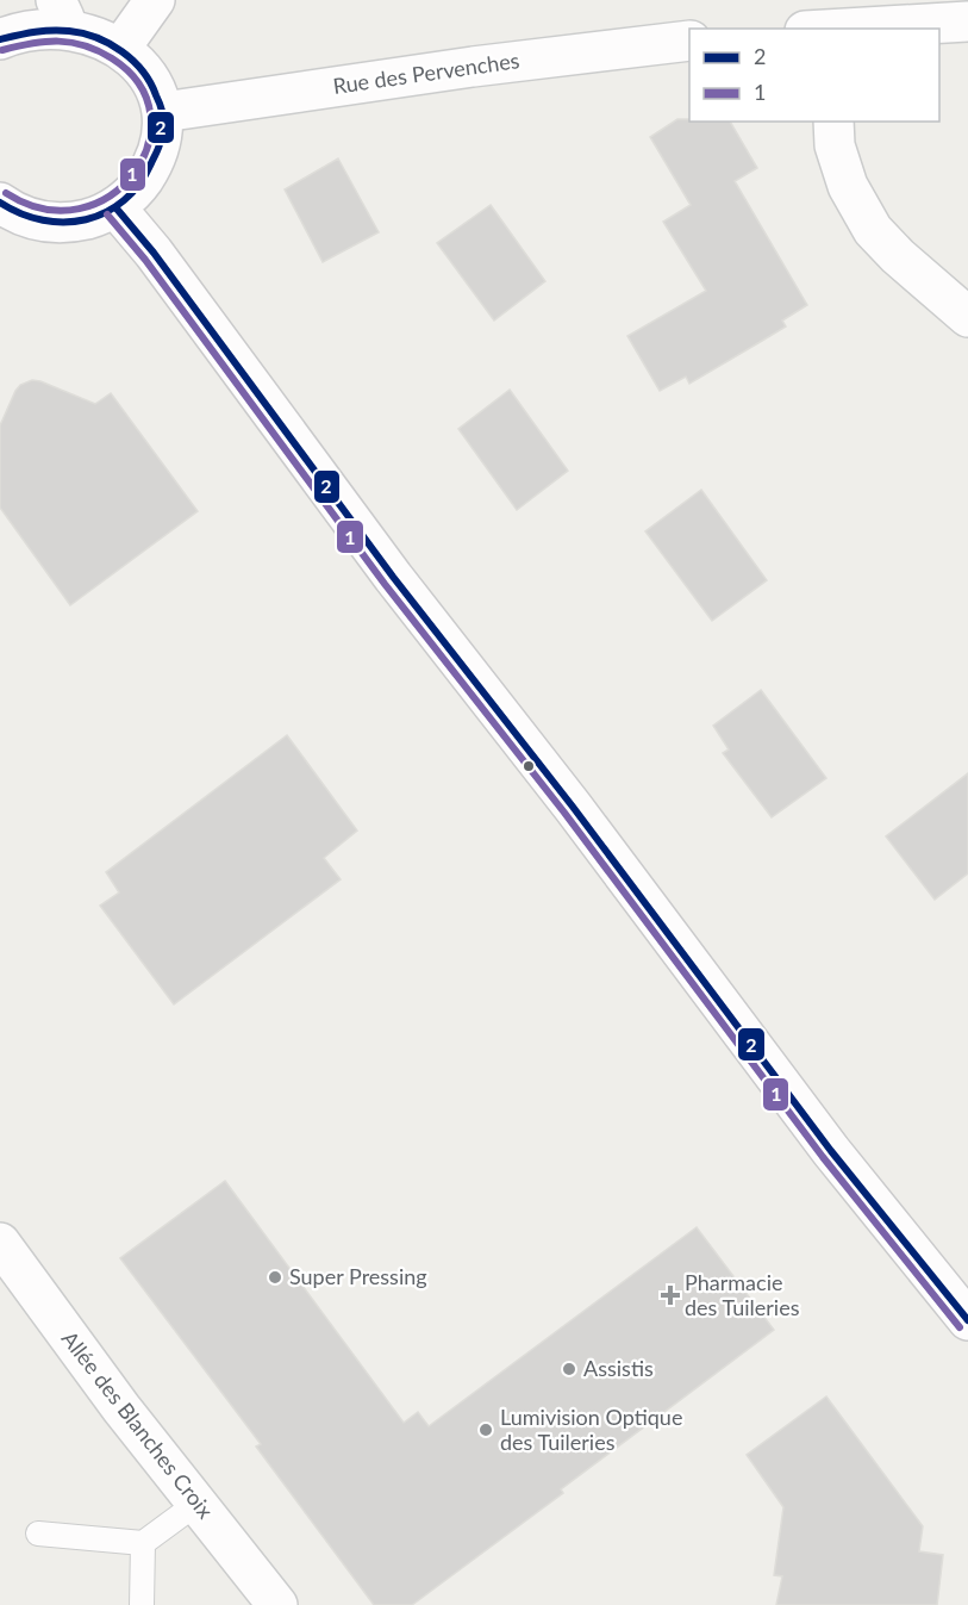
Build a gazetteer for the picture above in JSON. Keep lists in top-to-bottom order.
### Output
{
  "streets": {
    "street": ["Rue des Pervenches", "Allée des Blanches Croix"]
  },
  "places": {
    "other": ["Super Pressing", "Assistis", "Lumivision Optique des Tuileries"],
    "health": ["Pharmacie des Tuileries"]
  },
  "lines": ["transit line 2", "transit line 1"],
  "legend": ["2", "1"]
}
